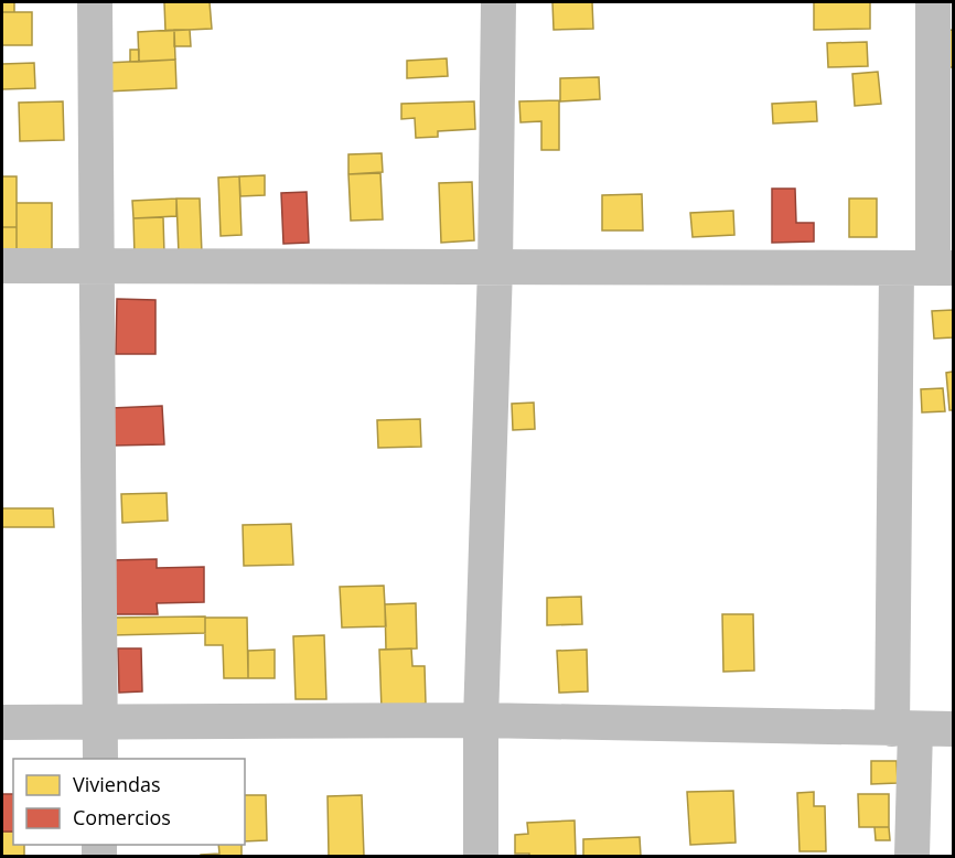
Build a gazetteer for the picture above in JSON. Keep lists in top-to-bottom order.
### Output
{
  "legend": ["Viviendas", "Comercios"]
}
